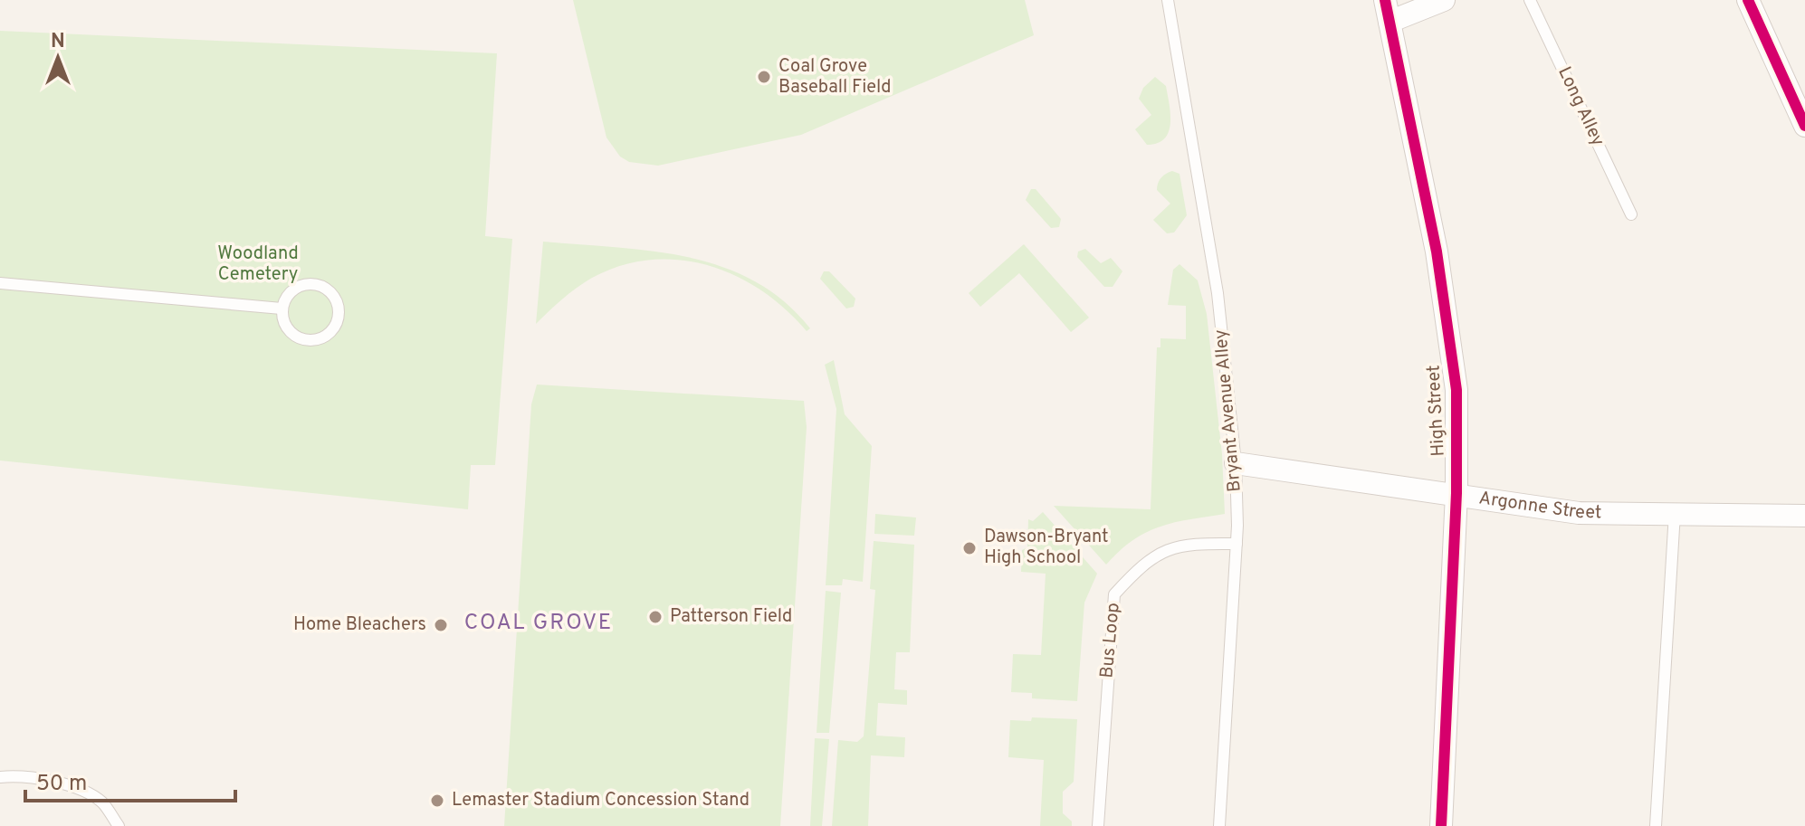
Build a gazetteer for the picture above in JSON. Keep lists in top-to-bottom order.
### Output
{
  "streets": {
    "street": ["High Street", "Argonne Street"],
    "lane": ["Long Alley", "Bryant Avenue Alley", "Bus Loop"]
  },
  "crossings": [
    ["Bryant Avenue Alley", "Argonne Street"],
    ["Bryant Avenue Alley", "Bus Loop"],
    ["High Street", "Argonne Street"]
  ],
  "districts": ["COAL GROVE"],
  "parks": ["Woodland Cemetery"],
  "places": [
    "Coal Grove Baseball Field",
    "Dawson-Bryant High School",
    "Patterson Field",
    "Home Bleachers",
    "Lemaster Stadium Concession Stand"
  ],
  "scale_bar": "50 m",
  "north": "top"
}
